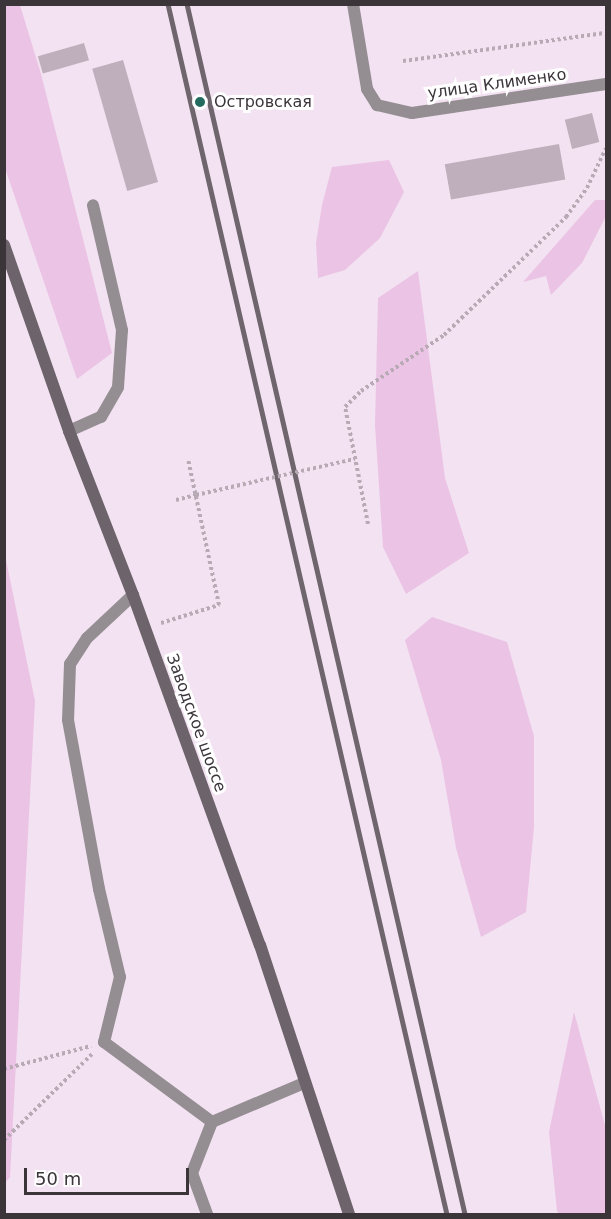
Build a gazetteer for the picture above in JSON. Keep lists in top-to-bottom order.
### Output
{
  "streets": {
    "main road": ["Заводское шоссе"],
    "street": ["улица Клименко"]
  },
  "places": ["Островская"],
  "scale_bar": "50 m"
}
